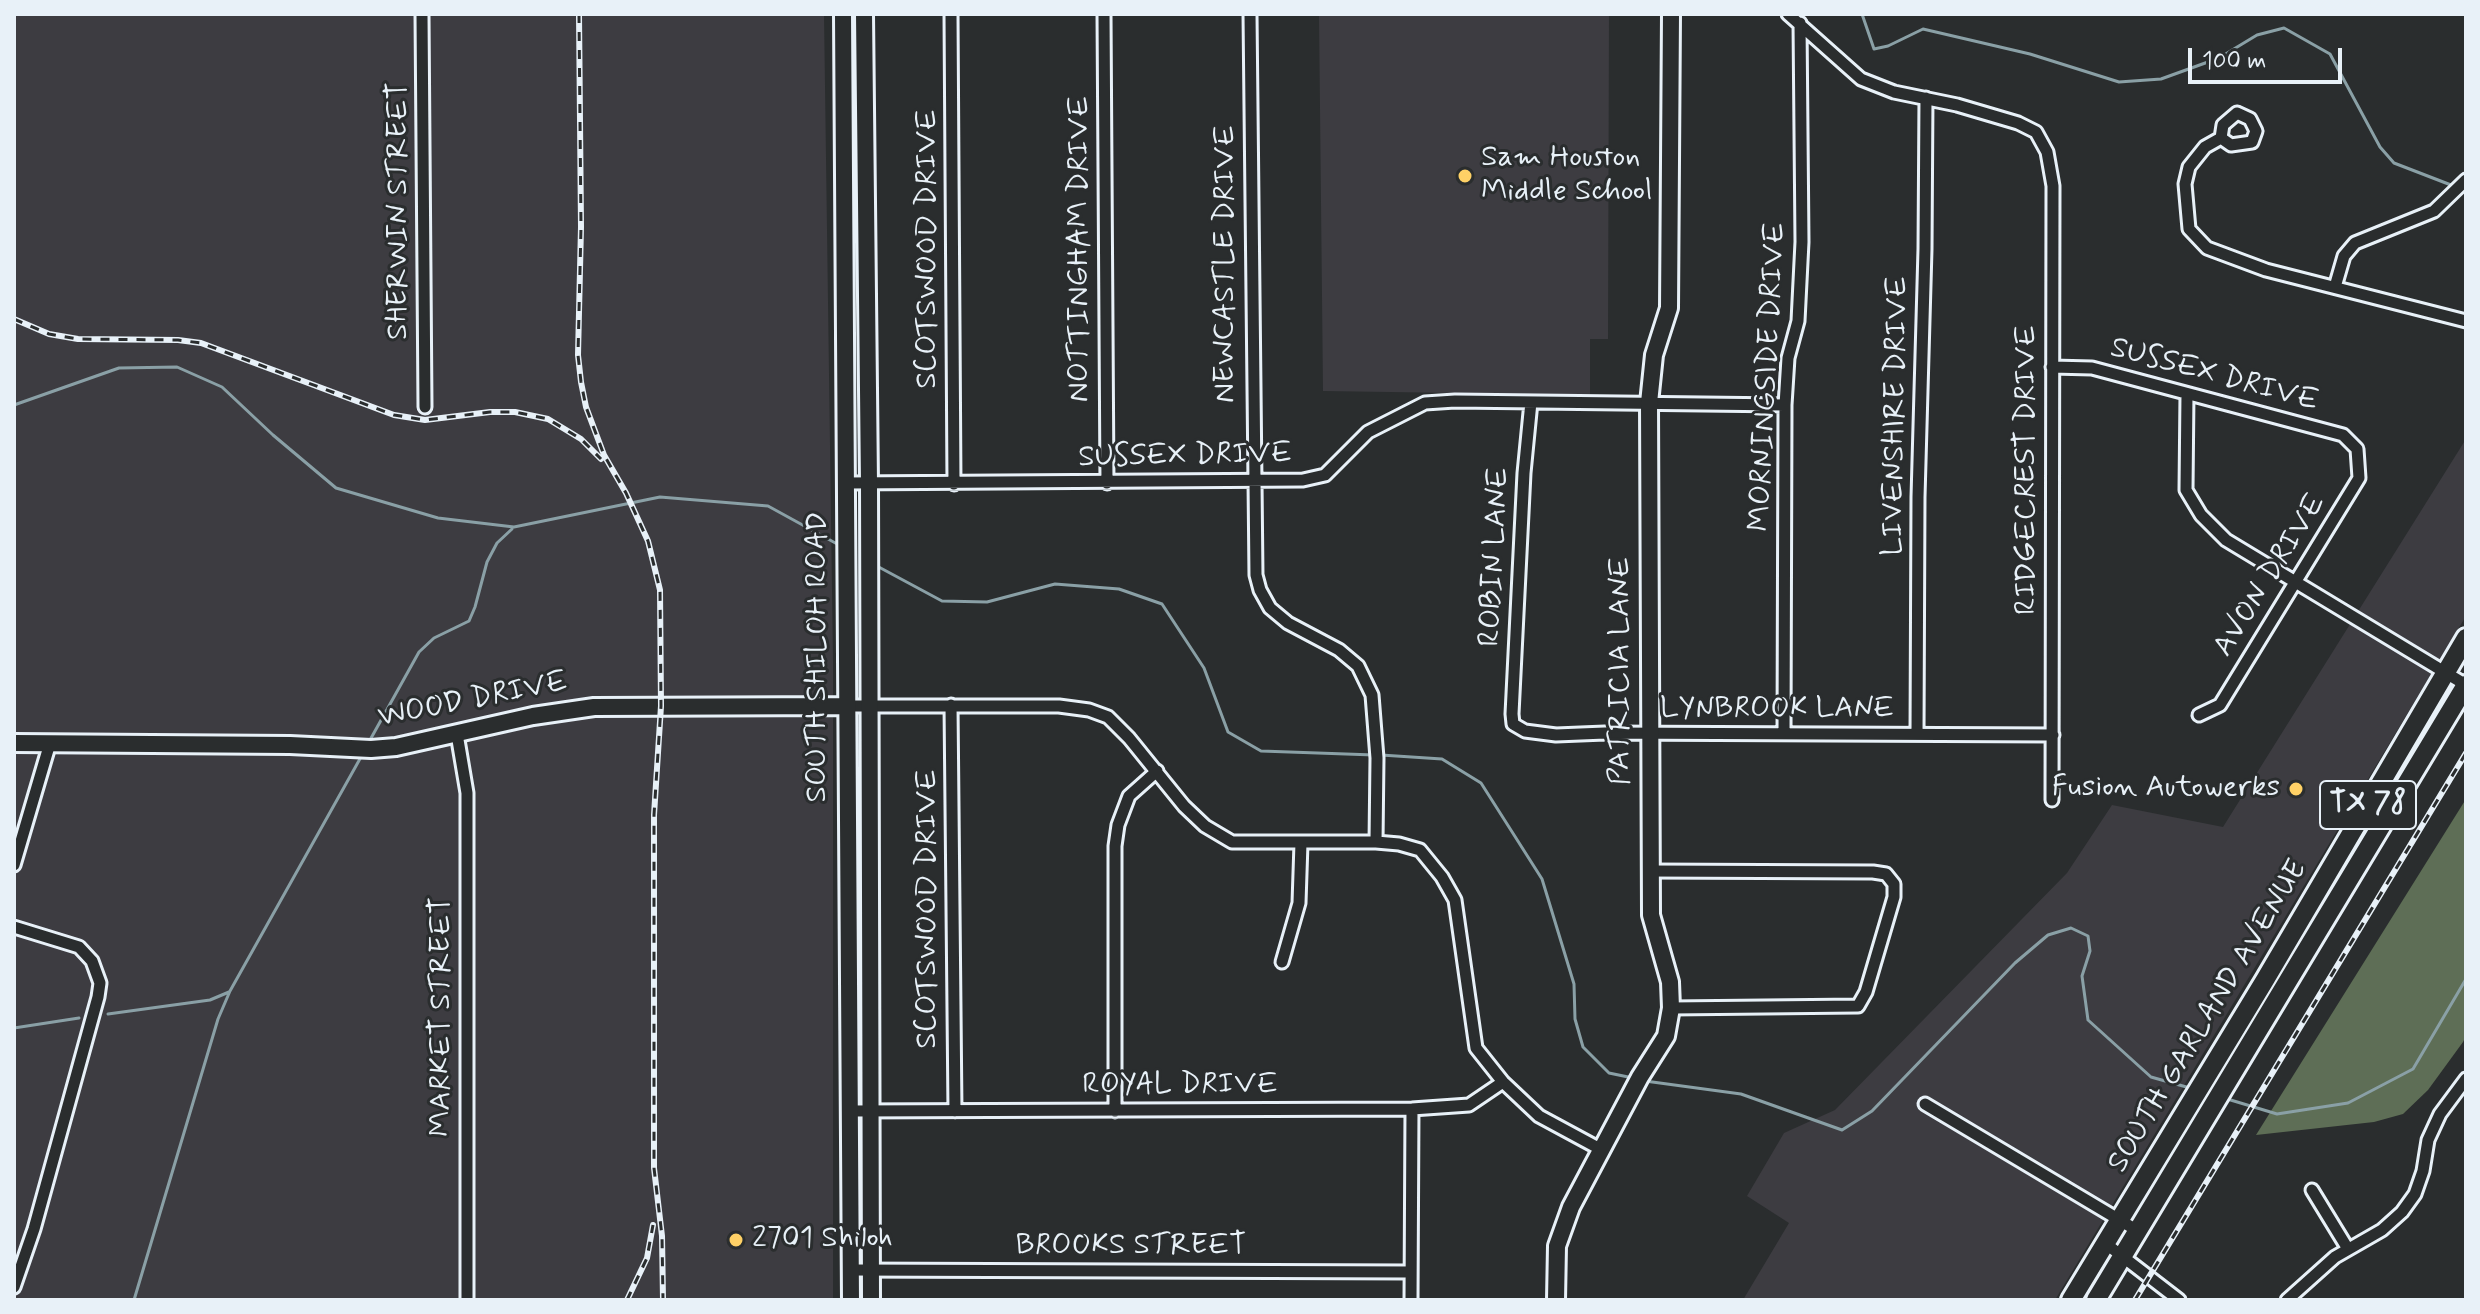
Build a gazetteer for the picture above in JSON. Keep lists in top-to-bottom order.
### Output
{
  "streets": {
    "main road": [
      "SOUTH SHILOH ROAD",
      "PATRICIA LANE",
      "WOOD DRIVE",
      "TX 78",
      "SOUTH GARLAND AVENUE"
    ],
    "street": [
      "SHERWIN STREET",
      "SCOTSWOOD DRIVE",
      "NOTTINGHAM DRIVE",
      "NEWCASTLE DRIVE",
      "SUSSEX DRIVE",
      "MORNINGSIDE DRIVE",
      "LIVENSHIRE DRIVE",
      "RIDGECREST DRIVE",
      "ROBIN LANE",
      "AVON DRIVE",
      "LYNBROOK LANE",
      "MARKET STREET",
      "ROYAL DRIVE",
      "BROOKS STREET"
    ]
  },
  "crossings": [
    ["SCOTSWOOD DRIVE", "SUSSEX DRIVE"],
    ["SCOTSWOOD DRIVE", "ROYAL DRIVE"],
    ["NOTTINGHAM DRIVE", "SUSSEX DRIVE"],
    ["NEWCASTLE DRIVE", "SUSSEX DRIVE"],
    ["SUSSEX DRIVE", "MORNINGSIDE DRIVE"],
    ["SUSSEX DRIVE", "RIDGECREST DRIVE"],
    ["SUSSEX DRIVE", "ROBIN LANE"],
    ["SUSSEX DRIVE", "AVON DRIVE"],
    ["SUSSEX DRIVE", "SOUTH SHILOH ROAD"],
    ["SUSSEX DRIVE", "PATRICIA LANE"],
    ["MORNINGSIDE DRIVE", "LYNBROOK LANE"],
    ["LIVENSHIRE DRIVE", "RIDGECREST DRIVE"],
    ["LIVENSHIRE DRIVE", "LYNBROOK LANE"],
    ["RIDGECREST DRIVE", "LYNBROOK LANE"],
    ["ROBIN LANE", "LYNBROOK LANE"],
    ["SOUTH SHILOH ROAD", "WOOD DRIVE"],
    ["SOUTH SHILOH ROAD", "ROYAL DRIVE"],
    ["SOUTH SHILOH ROAD", "BROOKS STREET"],
    ["PATRICIA LANE", "LYNBROOK LANE"],
    ["WOOD DRIVE", "MARKET STREET"]
  ],
  "places": ["Sam Houston Middle School", "Fusion Autowerks", "2701 Shiloh"],
  "scale_bar": "100 m"
}
